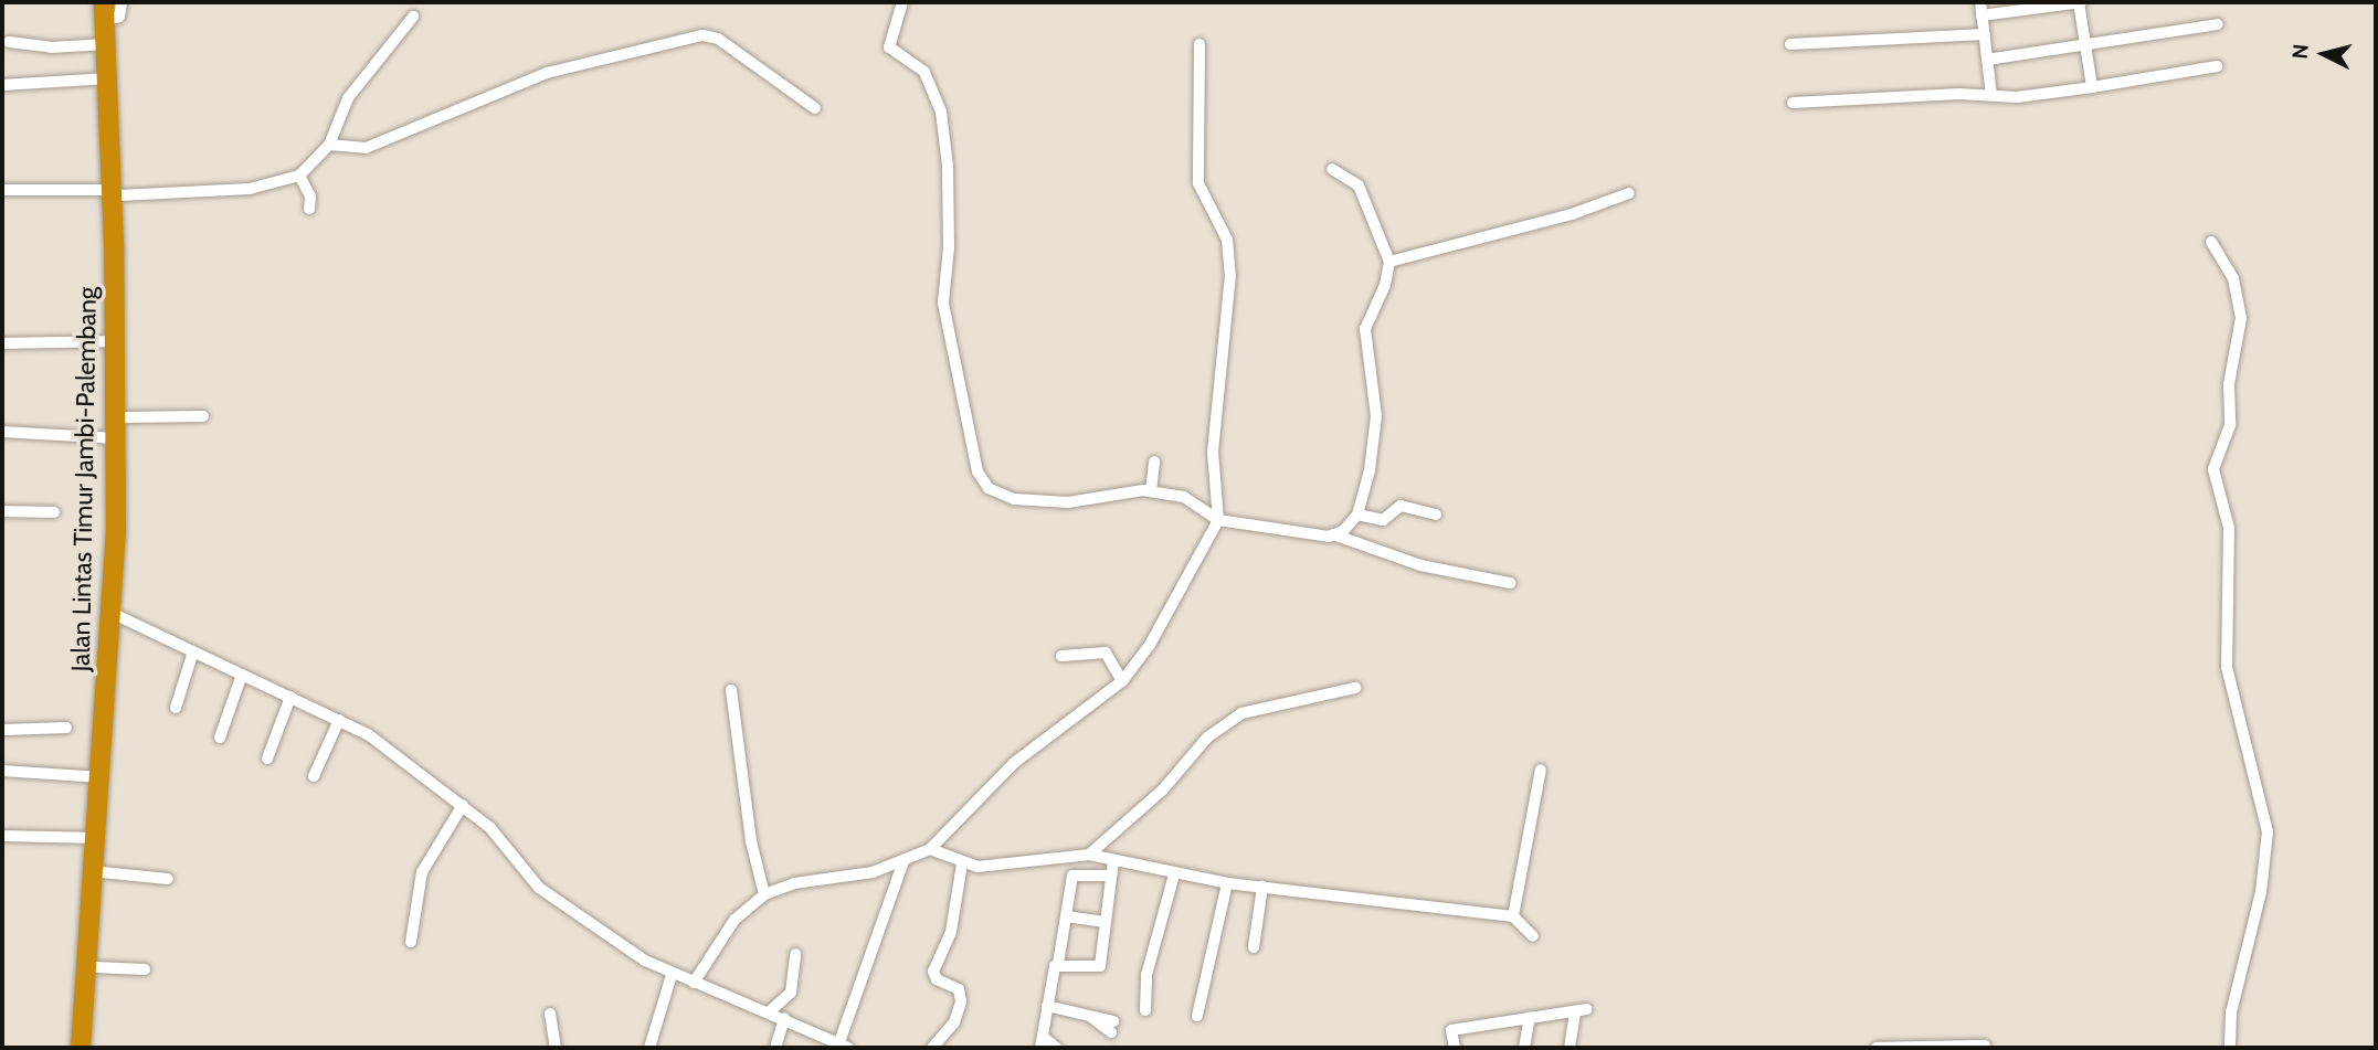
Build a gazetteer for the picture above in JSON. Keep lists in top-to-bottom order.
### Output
{
  "streets": {
    "highway": ["Jalan Lintas Timur Jambi-Palembang"]
  },
  "north": "left"
}
